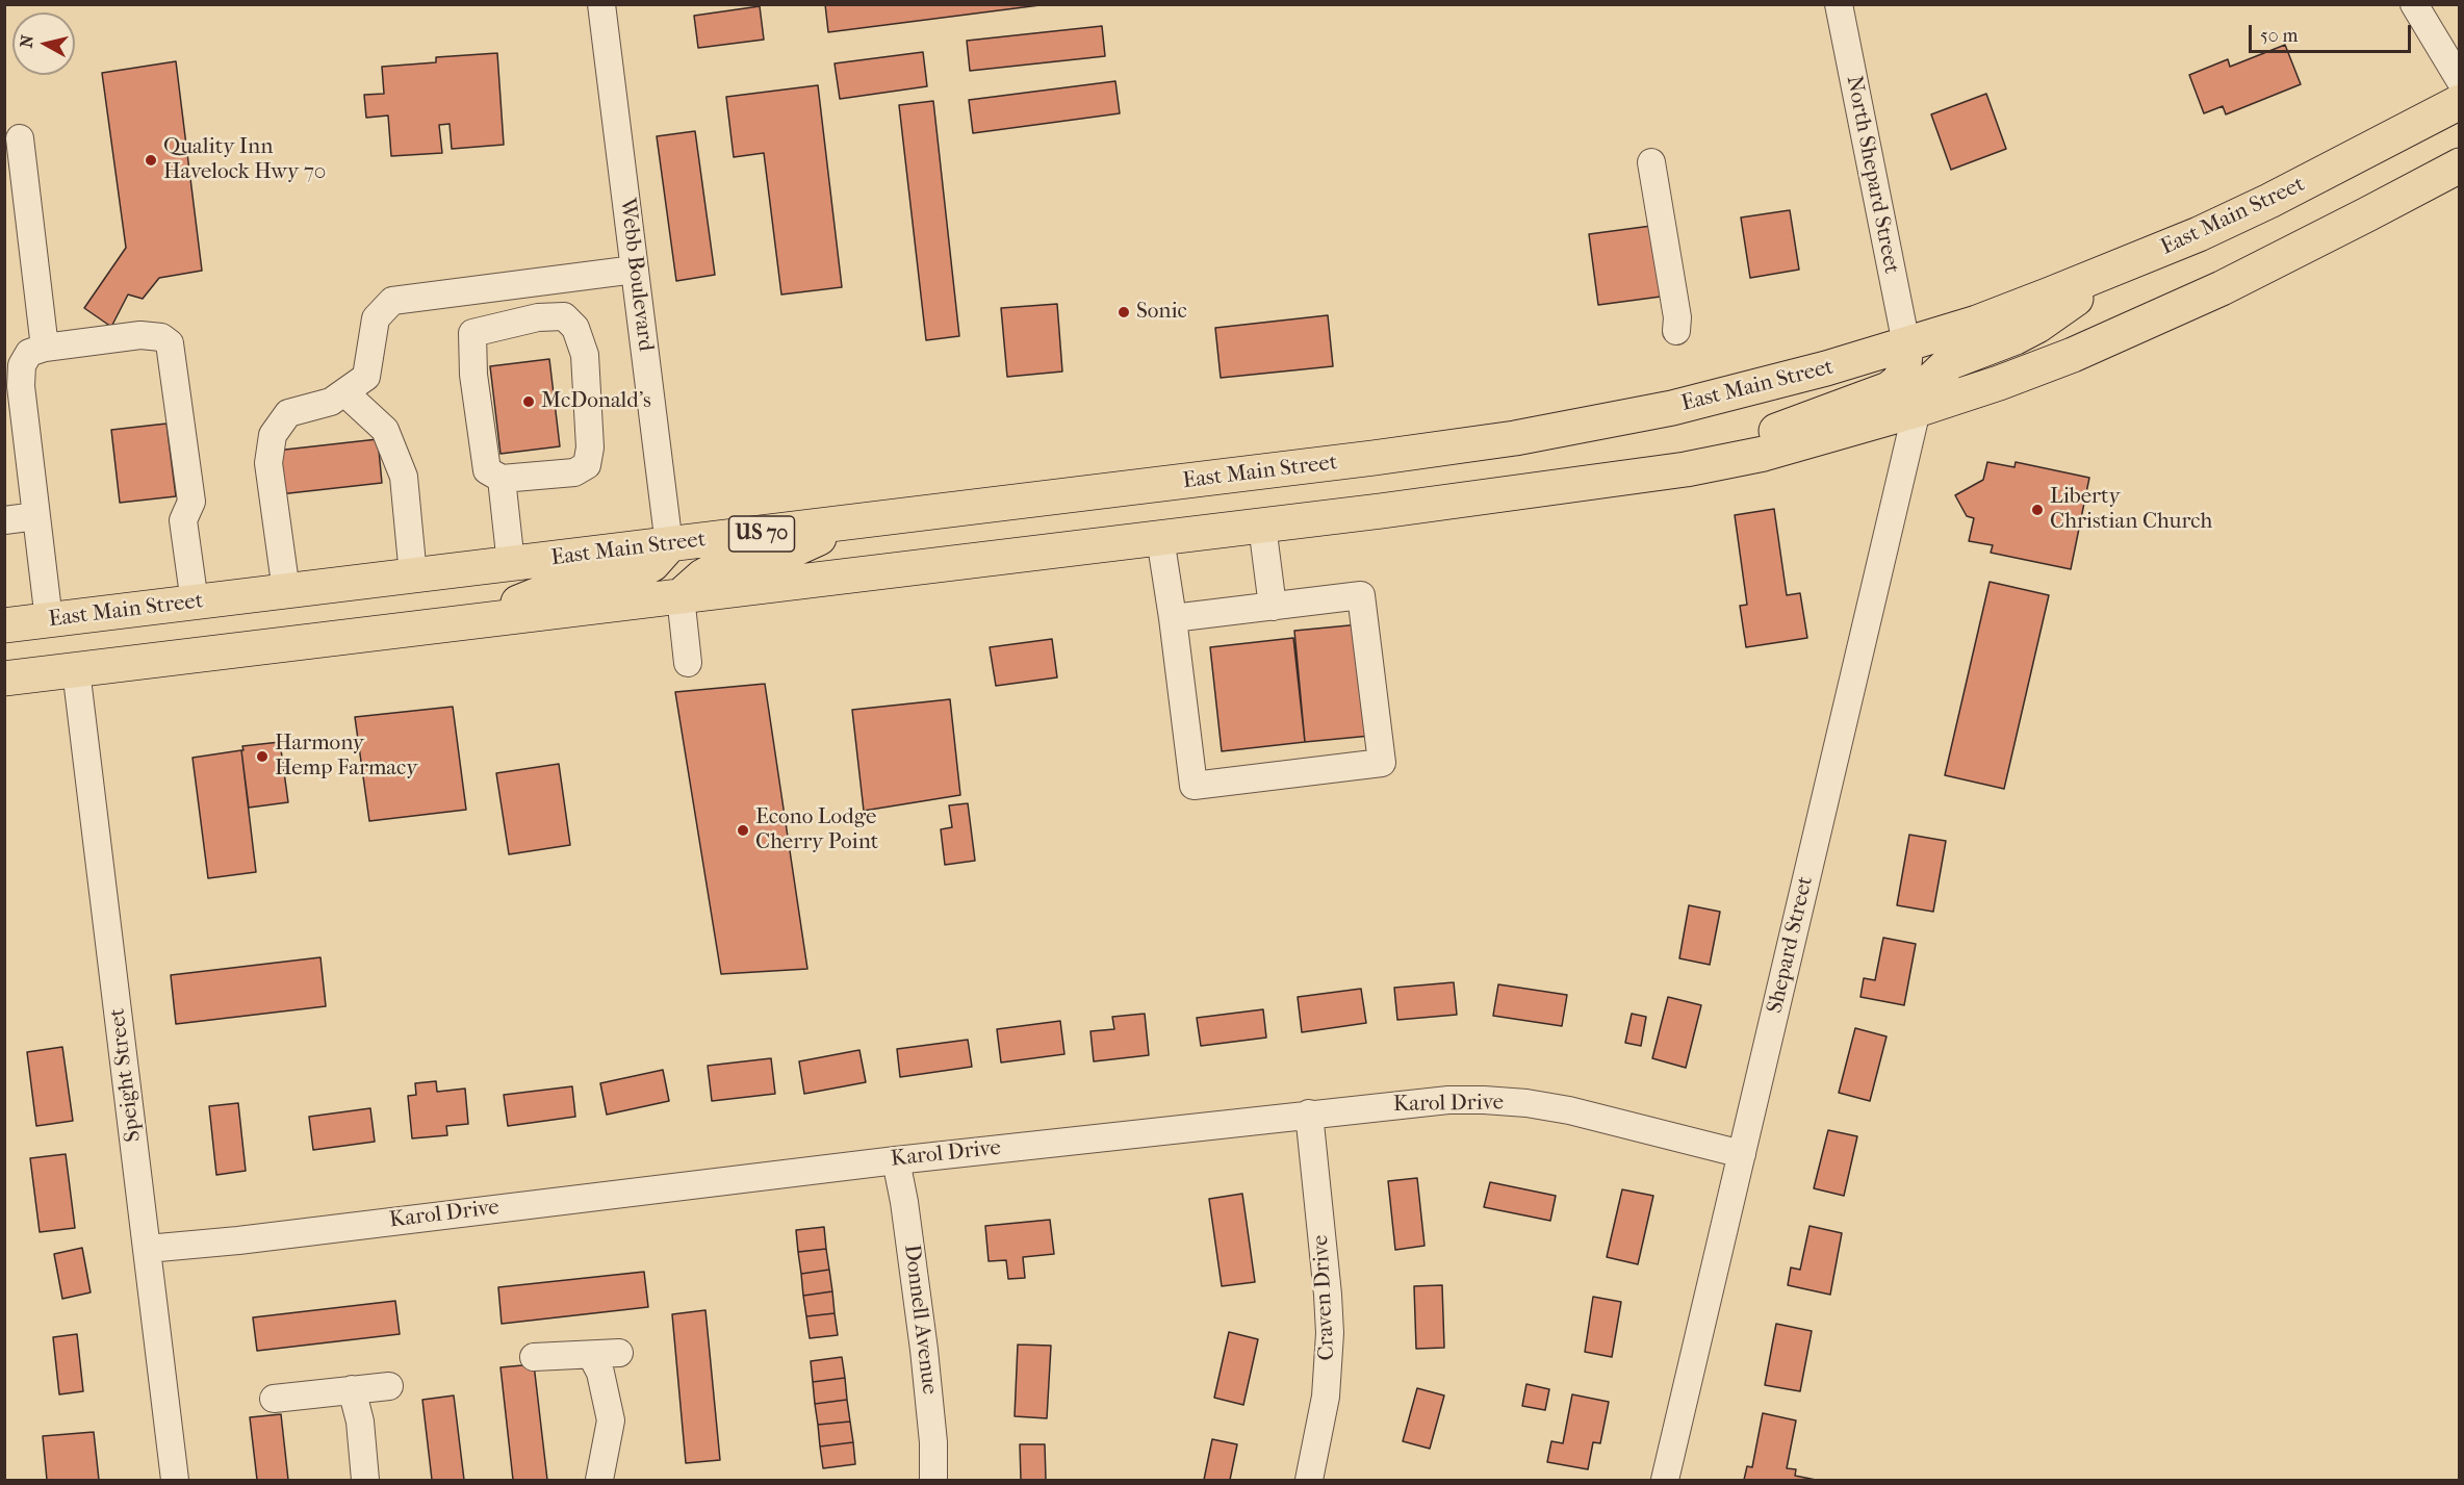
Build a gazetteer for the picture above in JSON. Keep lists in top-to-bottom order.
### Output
{
  "streets": {
    "main road": ["East Main Street", "US 70"],
    "street": [
      "North Shepard Street",
      "Webb Boulevard",
      "Shepard Street",
      "Speight Street",
      "Karol Drive",
      "Craven Drive",
      "Donnell Avenue"
    ]
  },
  "crossings": [
    ["North Shepard Street", "East Main Street"],
    ["East Main Street", "Webb Boulevard"],
    ["Shepard Street", "Karol Drive"],
    ["Speight Street", "Karol Drive"],
    ["Karol Drive", "Craven Drive"],
    ["Karol Drive", "Donnell Avenue"]
  ],
  "places": [
    "Quality Inn Havelock Hwy 70",
    "Sonic",
    "McDonald's",
    "Liberty Christian Church",
    "Harmony Hemp Farmacy",
    "Econo Lodge Cherry Point"
  ],
  "scale_bar": "50 m",
  "north": "left"
}
